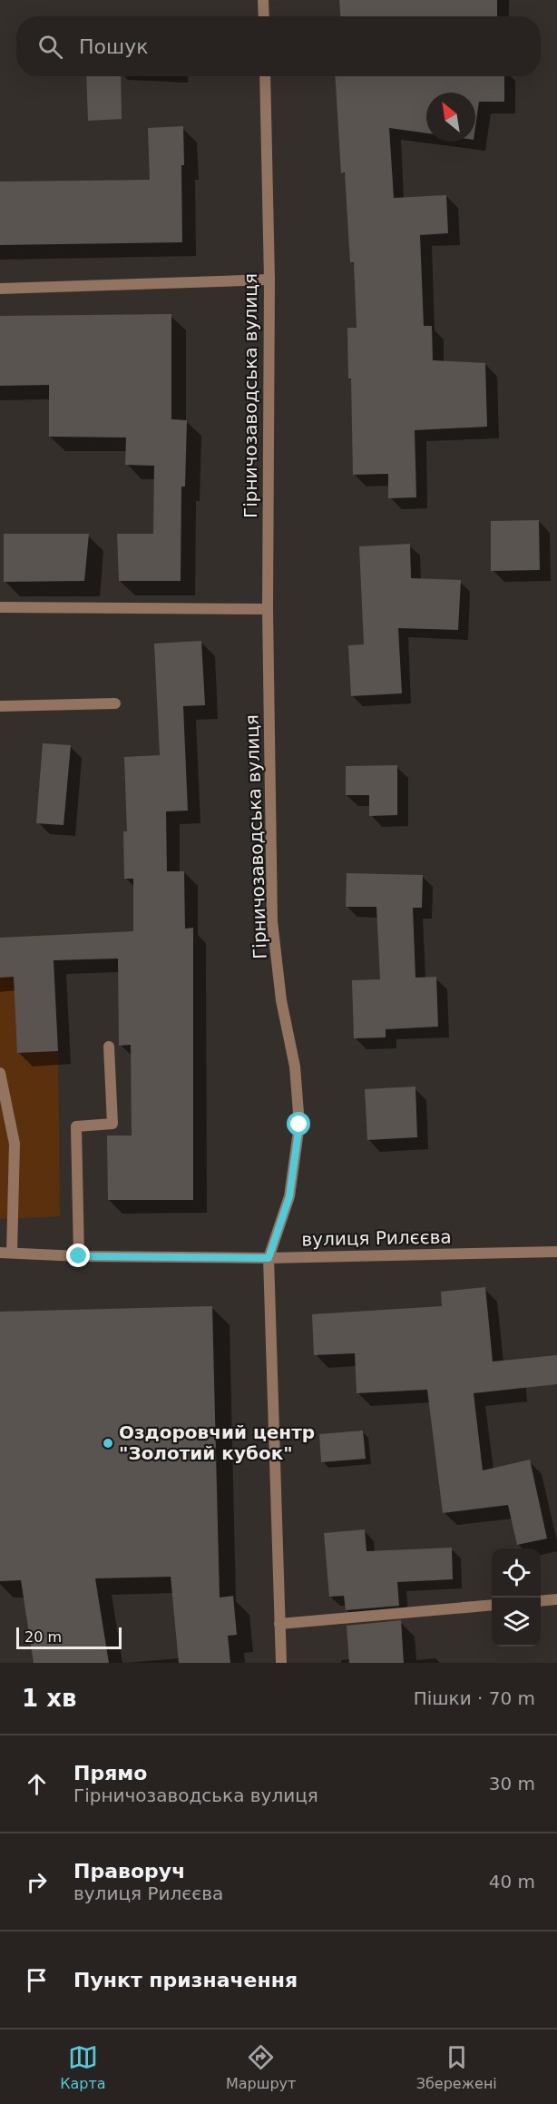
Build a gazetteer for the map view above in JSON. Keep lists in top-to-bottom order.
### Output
{
  "streets": {
    "street": ["Гірничозаводська вулиця", "вулиця Рилєєва"]
  },
  "crossings": [
    ["Гірничозаводська вулиця", "вулиця Рилєєва"]
  ],
  "places": ["Оздоровчий центр \"Золотий кубок\""],
  "scale_bar": "20 m",
  "north": "top left",
  "page": {
    "search": "Пошук",
    "scale": "20 m",
    "heading": ["1 хв", "Пішки · 70 m"],
    "list": [
      ["Прямо", "Гірничозаводська вулиця", "30 m"],
      ["Праворуч", "вулиця Рилєєва", "40 m"],
      "Пункт призначення"
    ],
    "nav": ["Карта", "Маршрут", "Збережені"]
  }
}
